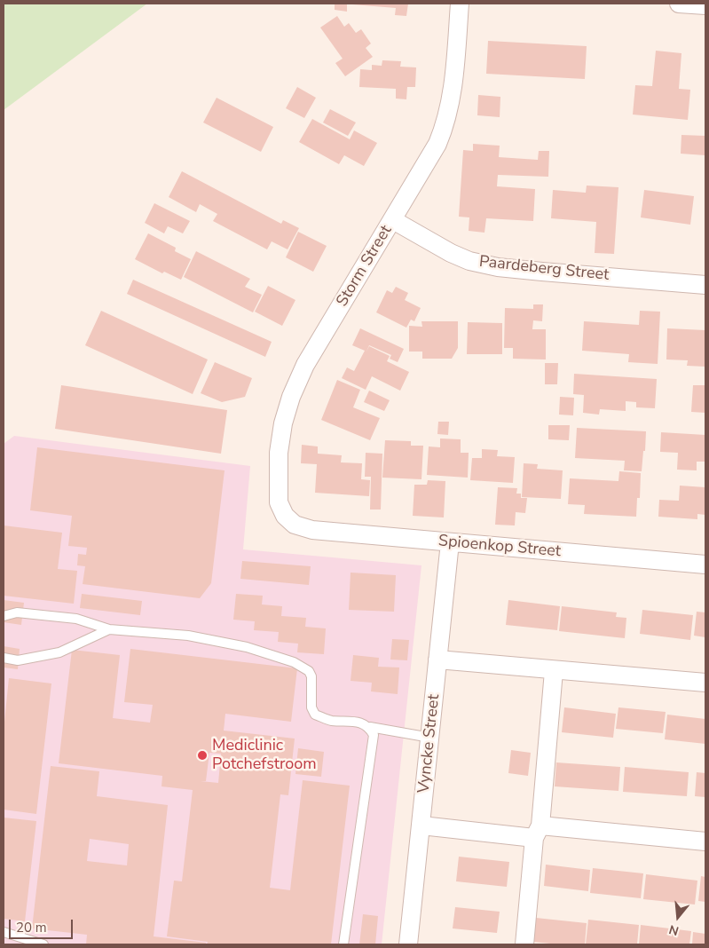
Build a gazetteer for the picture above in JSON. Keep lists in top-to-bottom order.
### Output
{
  "streets": {
    "street": [
      "Storm Street",
      "Paardeberg Street",
      "Spioenkop Street",
      "Vyncke Street"
    ]
  },
  "crossings": [
    ["Storm Street", "Paardeberg Street"],
    ["Storm Street", "Spioenkop Street"],
    ["Spioenkop Street", "Vyncke Street"]
  ],
  "places": ["Mediclinic Potchefstroom"],
  "scale_bar": "20 m",
  "north": "bottom"
}
